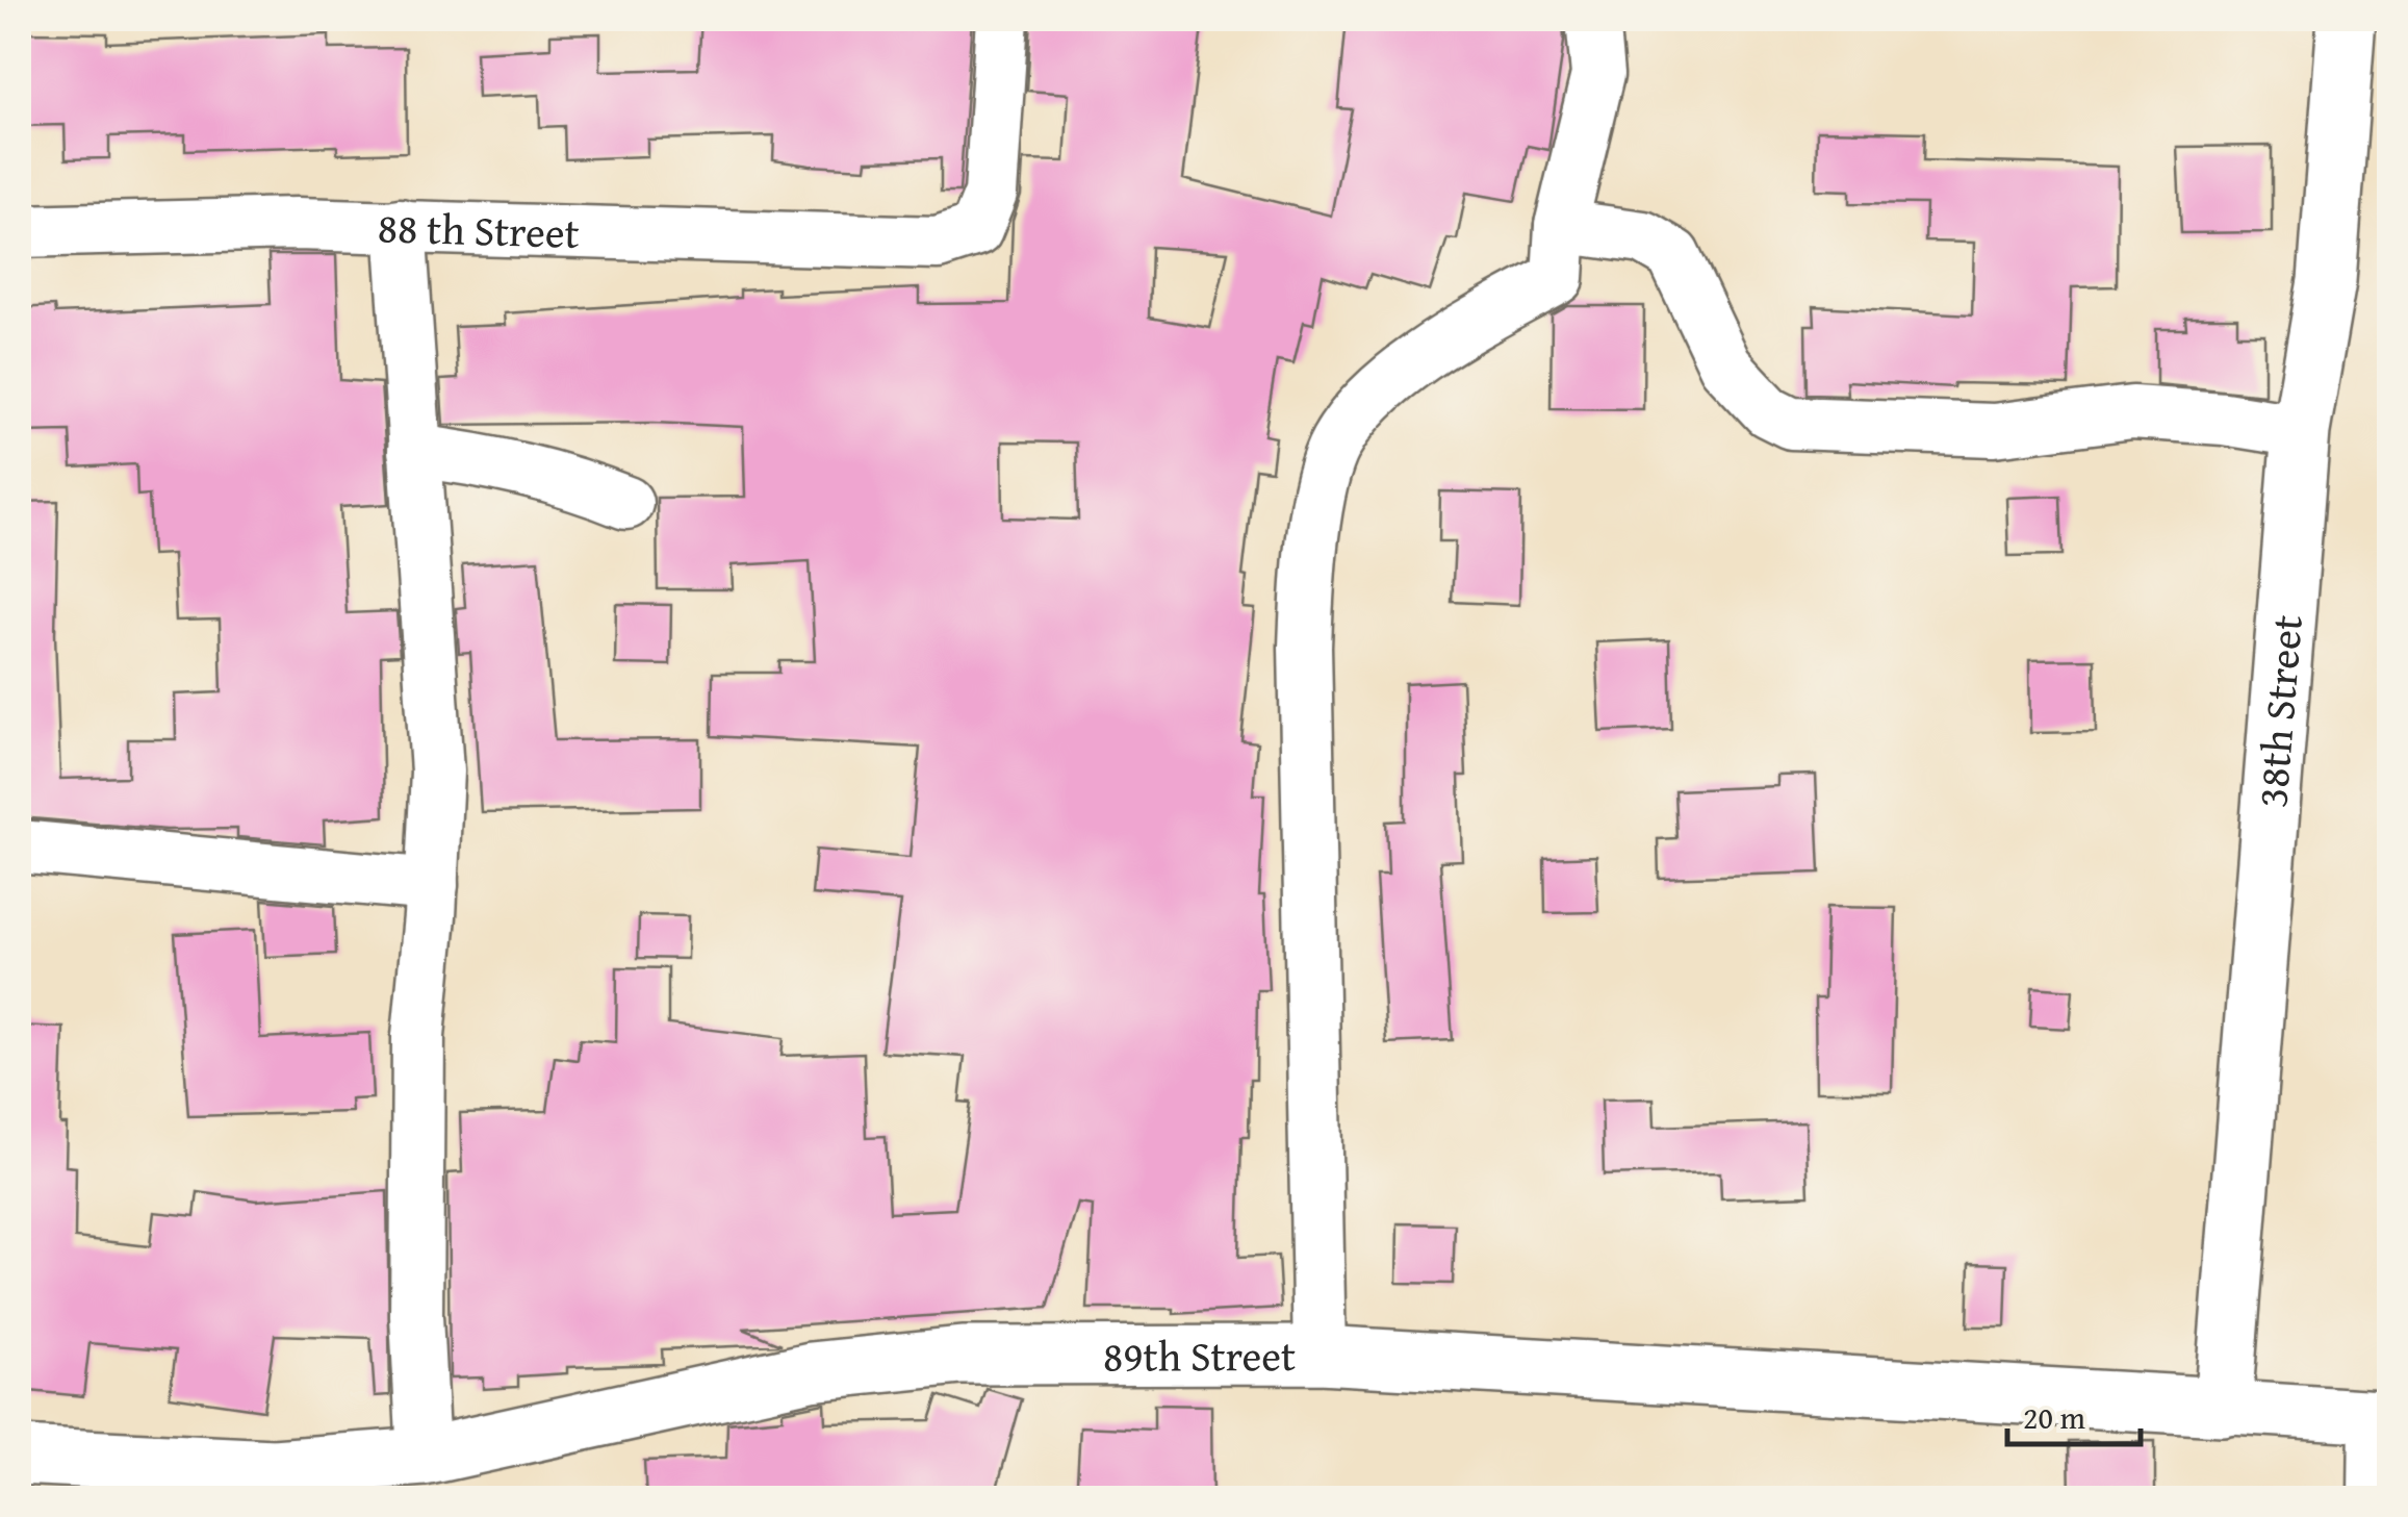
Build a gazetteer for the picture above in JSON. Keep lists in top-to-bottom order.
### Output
{
  "streets": {
    "main road": ["38th Street", "89th Street"],
    "street": ["88 th Street"]
  },
  "crossings": [
    ["38th Street", "89th Street"]
  ],
  "scale_bar": "20 m"
}
